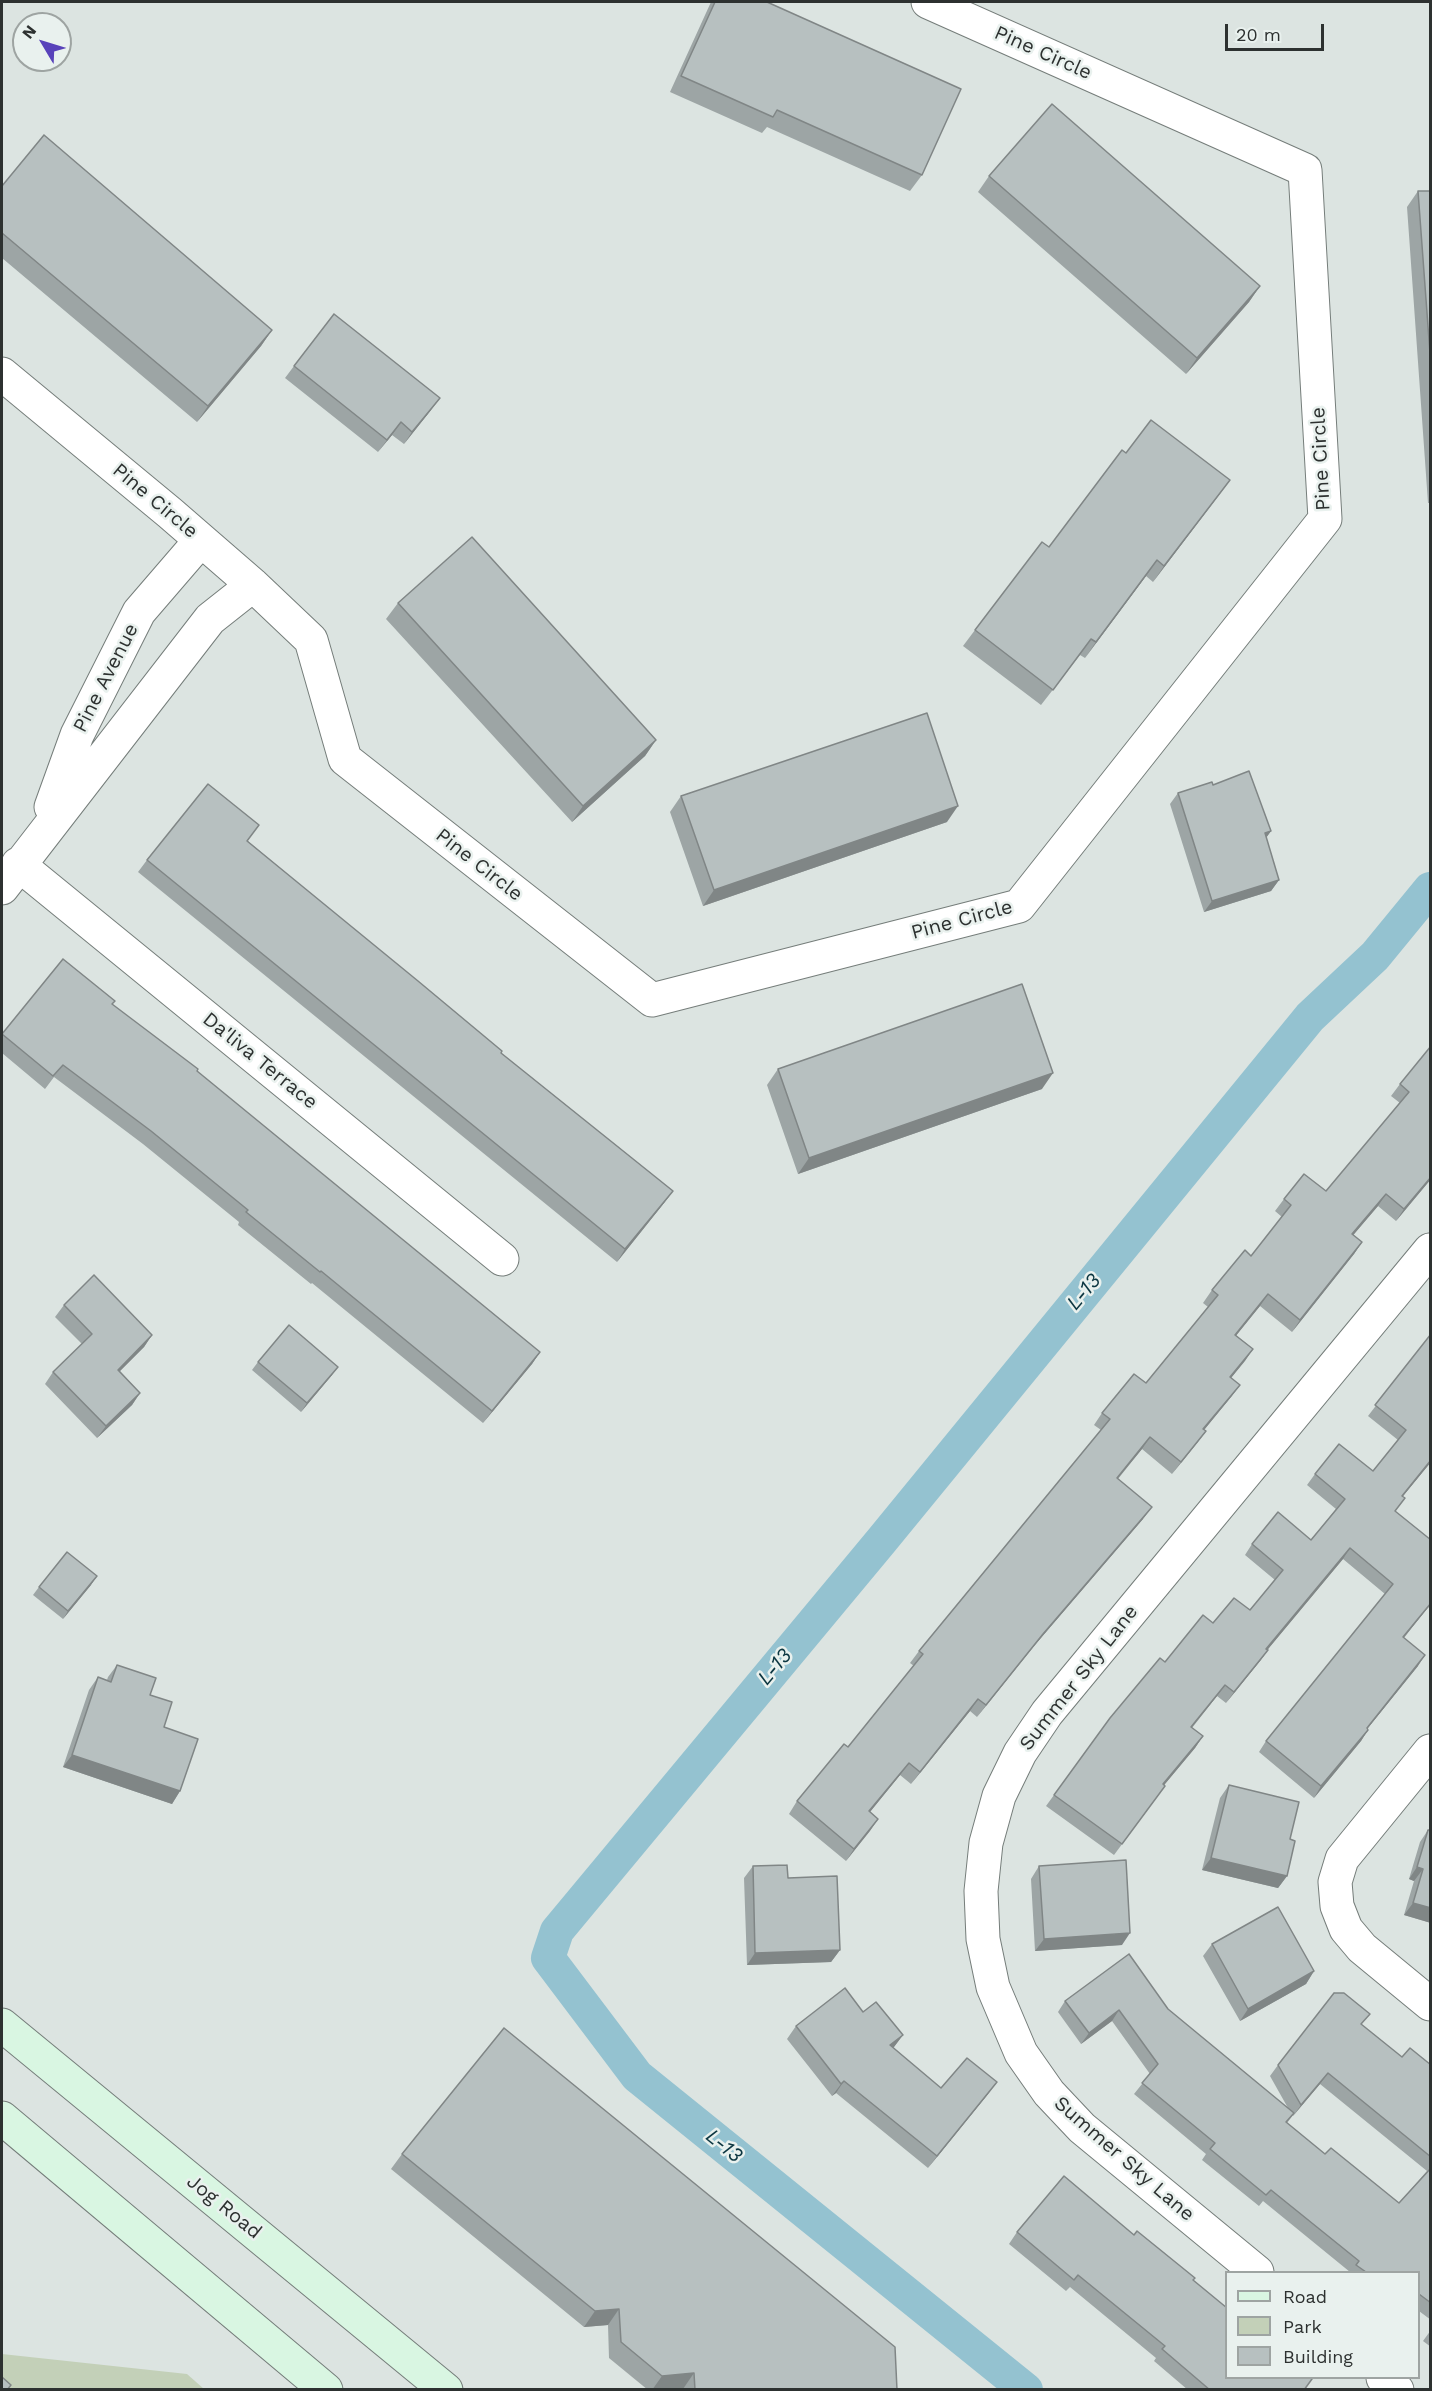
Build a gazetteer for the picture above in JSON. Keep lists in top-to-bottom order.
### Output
{
  "streets": {
    "main road": ["Jog Road"],
    "street": [
      "Pine Circle",
      "Pine Avenue",
      "Da'liva Terrace",
      "Summer Sky Lane"
    ]
  },
  "crossings": [
    ["Pine Circle", "Pine Avenue"],
    ["Pine Avenue", "Da'liva Terrace"]
  ],
  "water": ["L-13"],
  "legend": ["Road", "Park", "Building"],
  "scale_bar": "20 m",
  "north": "top left"
}
